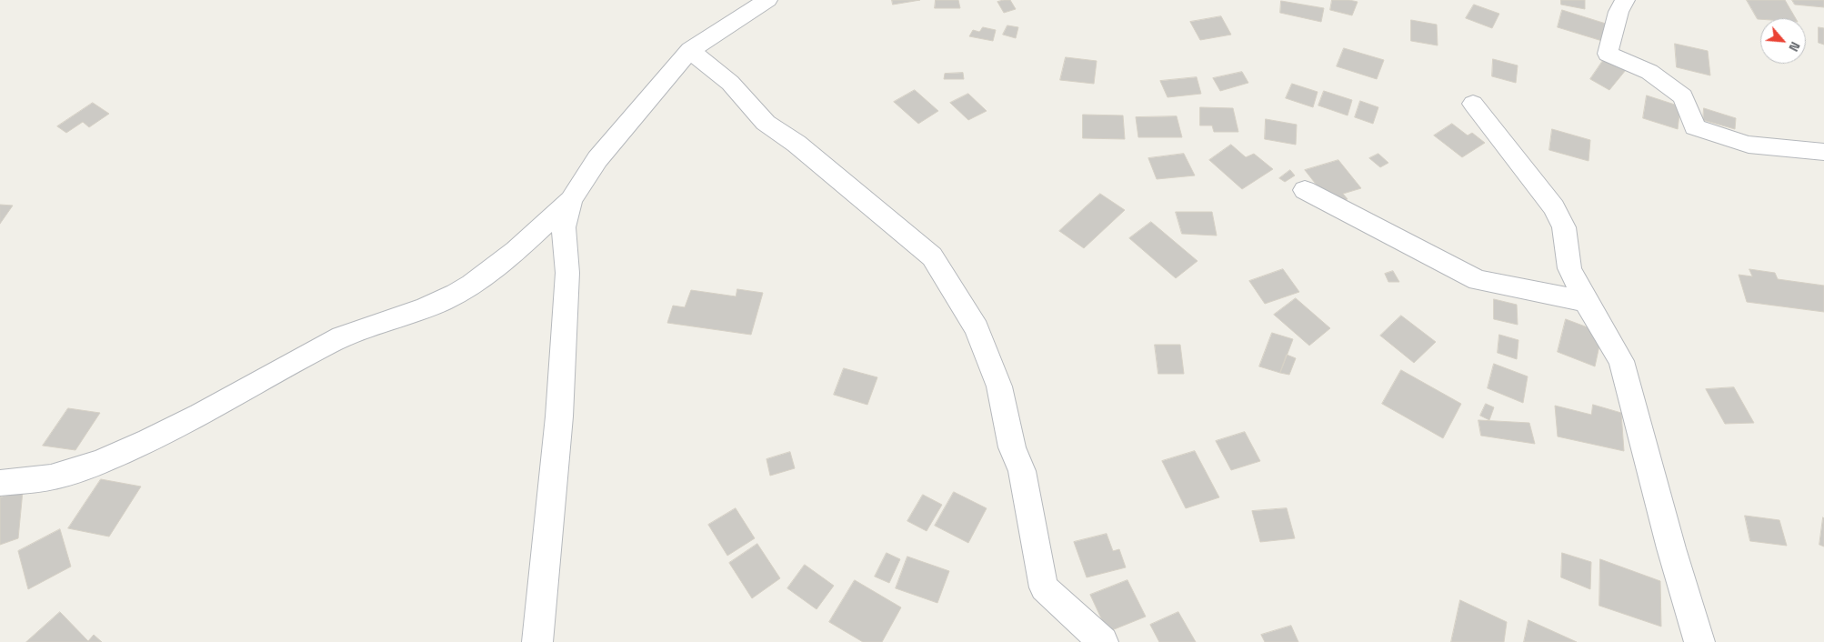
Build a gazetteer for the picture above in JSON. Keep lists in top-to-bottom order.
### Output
{
  "north": "bottom right"
}
